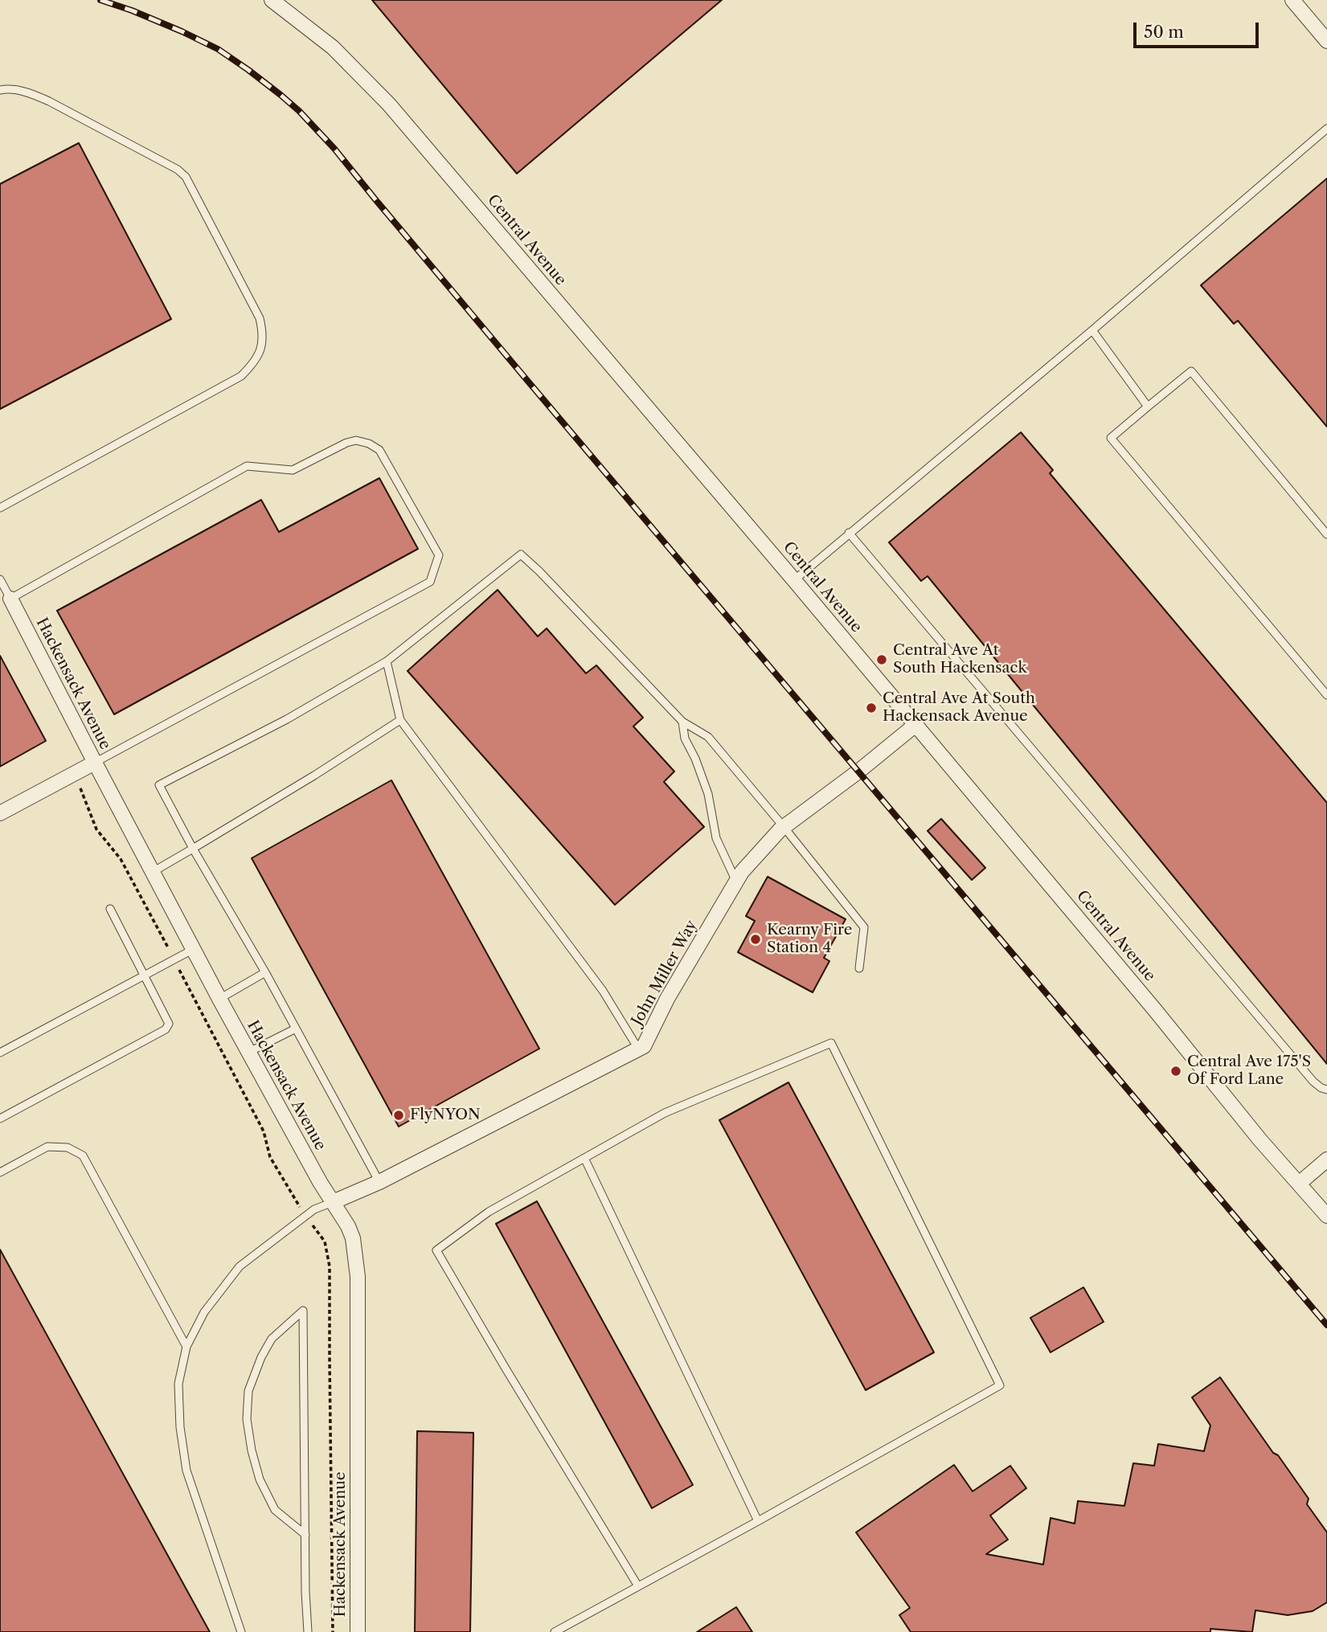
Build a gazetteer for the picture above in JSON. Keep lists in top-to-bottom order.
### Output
{
  "streets": {
    "street": ["Central Avenue", "Hackensack Avenue", "John Miller Way"]
  },
  "crossings": [
    ["Central Avenue", "John Miller Way"],
    ["Hackensack Avenue", "John Miller Way"]
  ],
  "places": [
    "Central Ave At South Hackensack",
    "Central Ave At South Hackensack Avenue",
    "Kearny Fire Station 4",
    "Central Ave 175'S Of Ford Lane",
    "FlyNYON"
  ],
  "scale_bar": "50 m"
}
